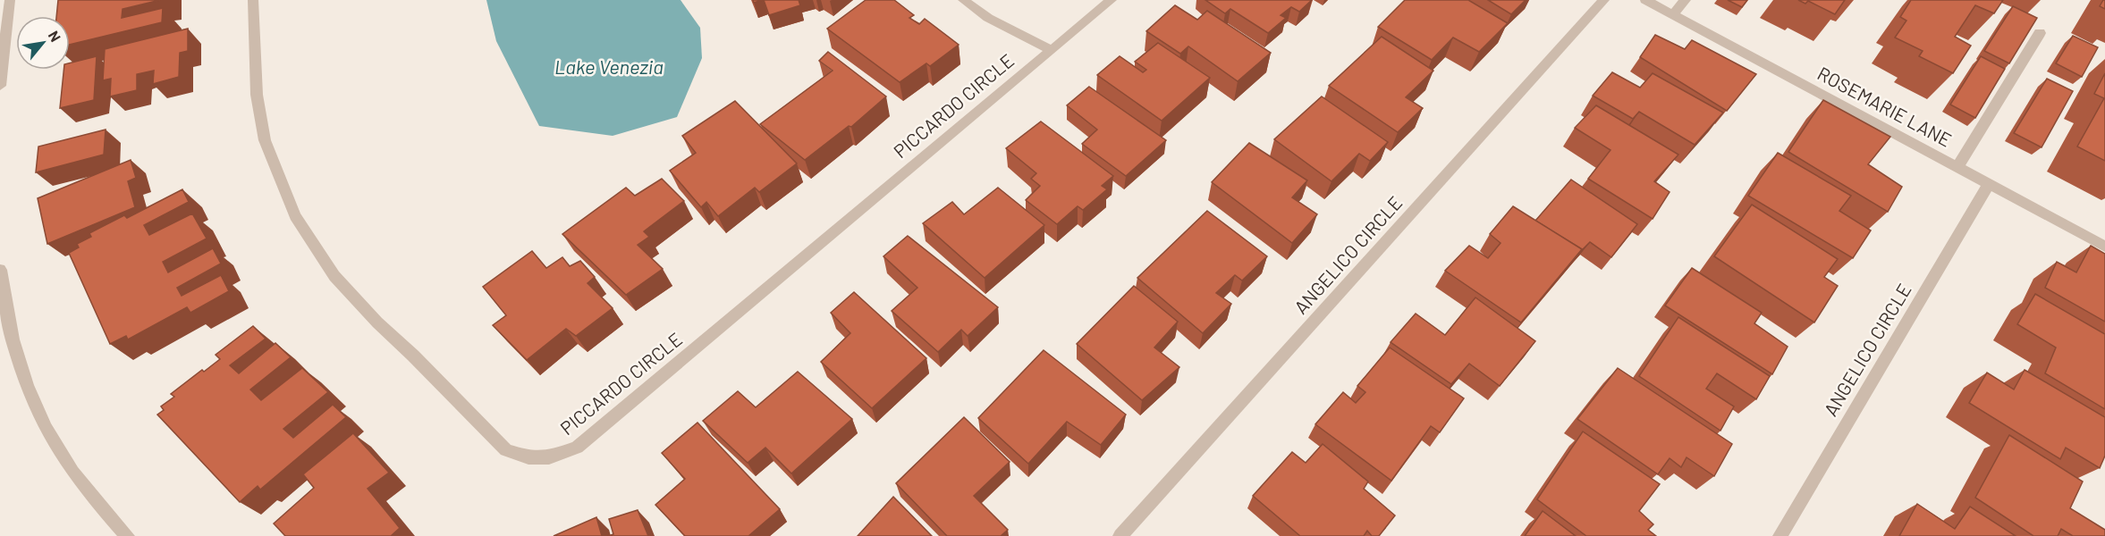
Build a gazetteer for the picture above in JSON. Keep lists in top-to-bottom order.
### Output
{
  "streets": {
    "street": ["PICCARDO CIRCLE", "ROSEMARIE LANE", "ANGELICO CIRCLE"]
  },
  "crossings": [
    ["ROSEMARIE LANE", "ANGELICO CIRCLE"]
  ],
  "water": ["Lake Venezia"],
  "north": "top right"
}
